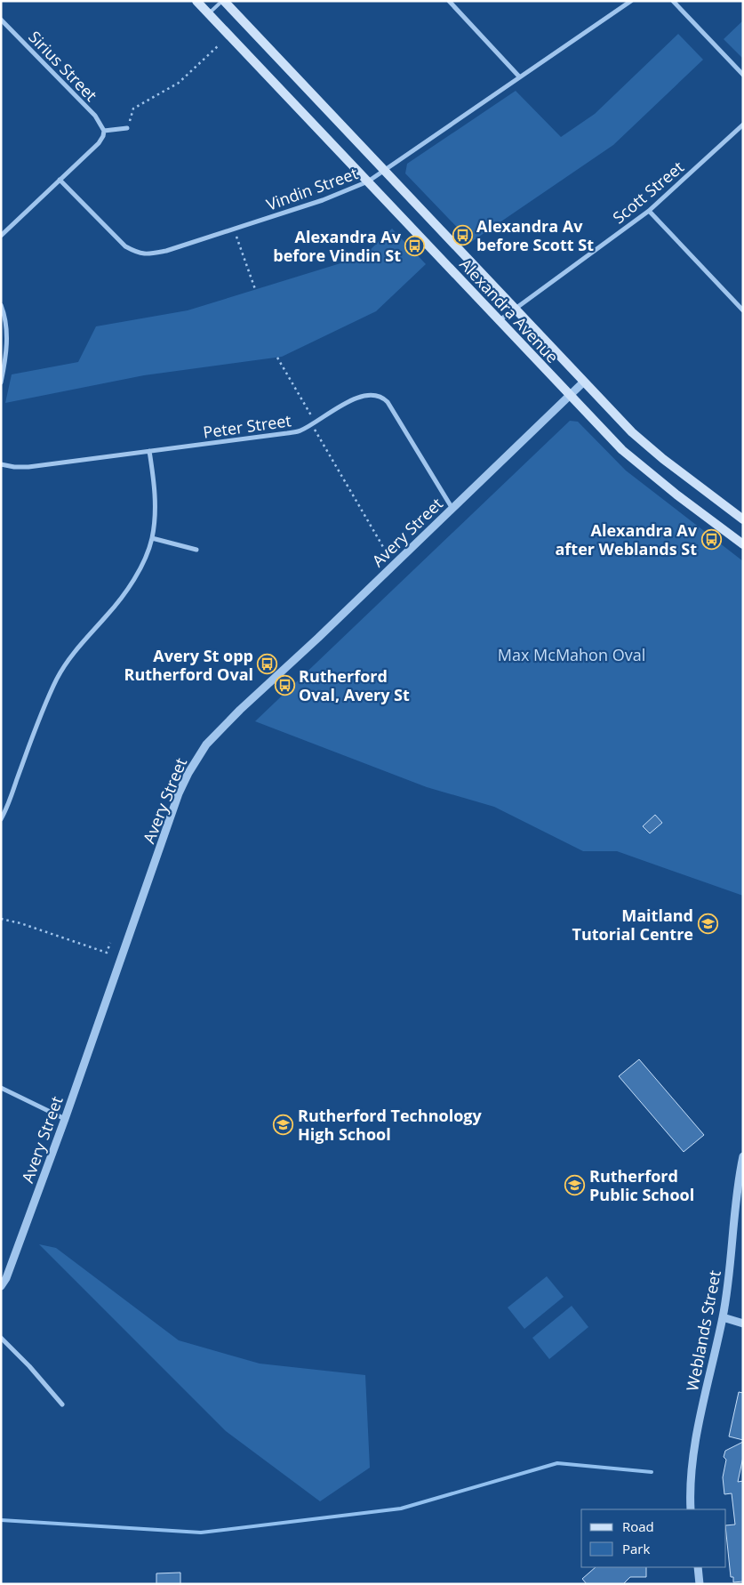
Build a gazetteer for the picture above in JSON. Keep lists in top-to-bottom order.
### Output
{
  "streets": {
    "main road": ["Alexandra Avenue"],
    "street": [
      "Sirius Street",
      "Vindin Street",
      "Scott Street",
      "Peter Street",
      "Avery Street",
      "Weblands Street"
    ]
  },
  "crossings": [
    ["Vindin Street", "Alexandra Avenue"],
    ["Scott Street", "Alexandra Avenue"],
    ["Alexandra Avenue", "Avery Street"],
    ["Peter Street", "Avery Street"]
  ],
  "parks": ["Max McMahon Oval"],
  "places": {
    "bus stop": [
      "Alexandra Av before Scott St",
      "Alexandra Av before Vindin St",
      "Alexandra Av after Weblands St",
      "Avery St opp Rutherford Oval",
      "Rutherford Oval, Avery St"
    ],
    "school or university": ["Maitland Tutorial Centre", "Rutherford Technology High School", "Rutherford Public School"]
  },
  "legend": ["Road", "Park"]
}
